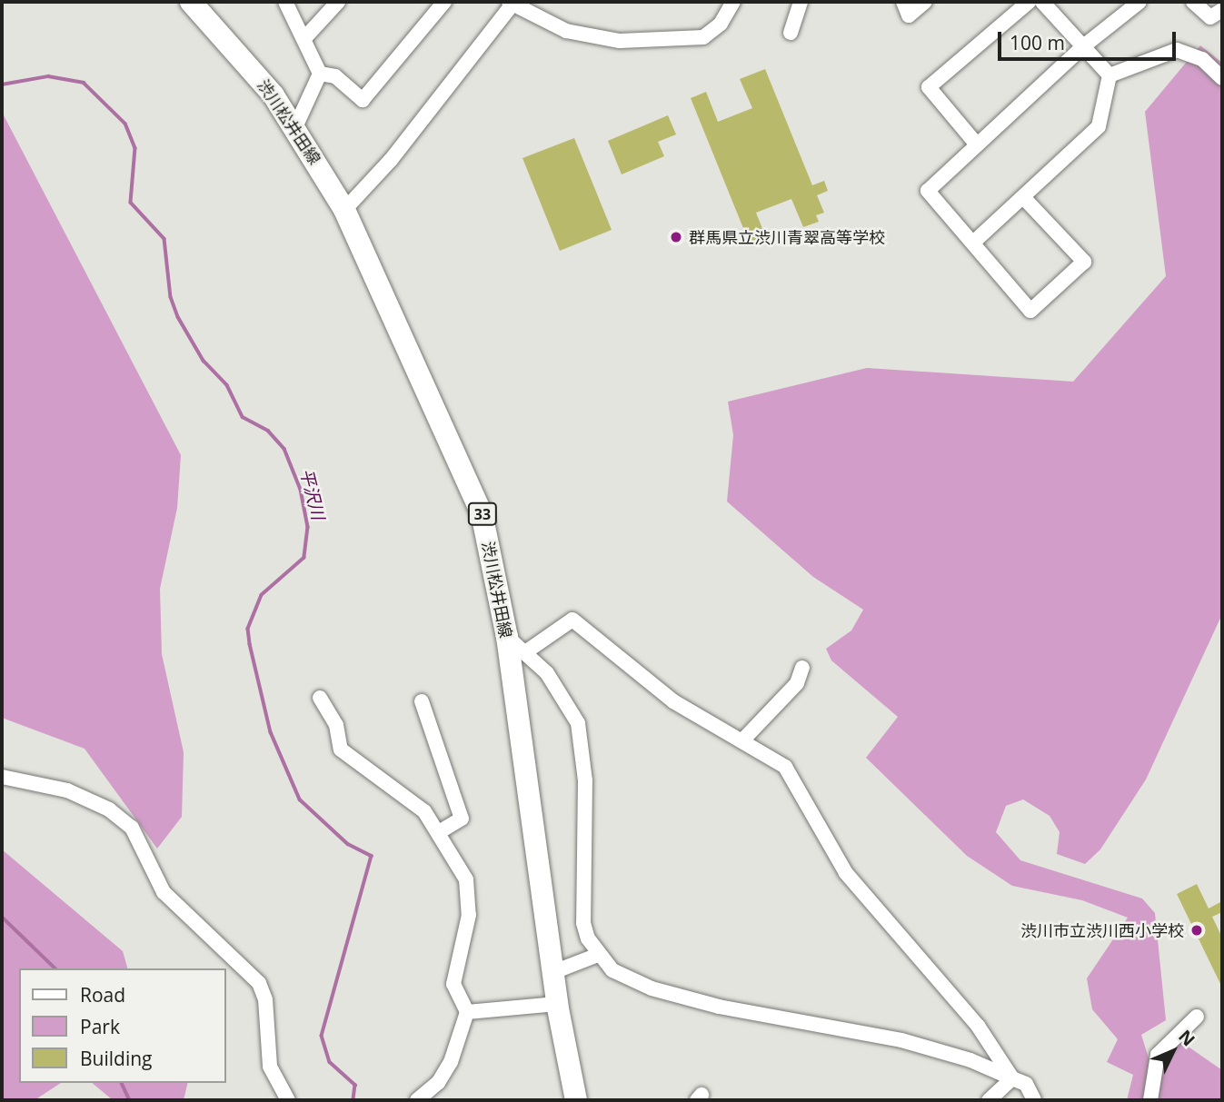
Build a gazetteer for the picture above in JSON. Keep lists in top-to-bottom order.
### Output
{
  "streets": {
    "main road": ["渋川松井田線", "33"]
  },
  "water": ["平沢川"],
  "places": ["群馬県立渋川青翠高等学校", "渋川市立渋川西小学校"],
  "legend": ["Road", "Park", "Building"],
  "scale_bar": "100 m",
  "north": "top right"
}
